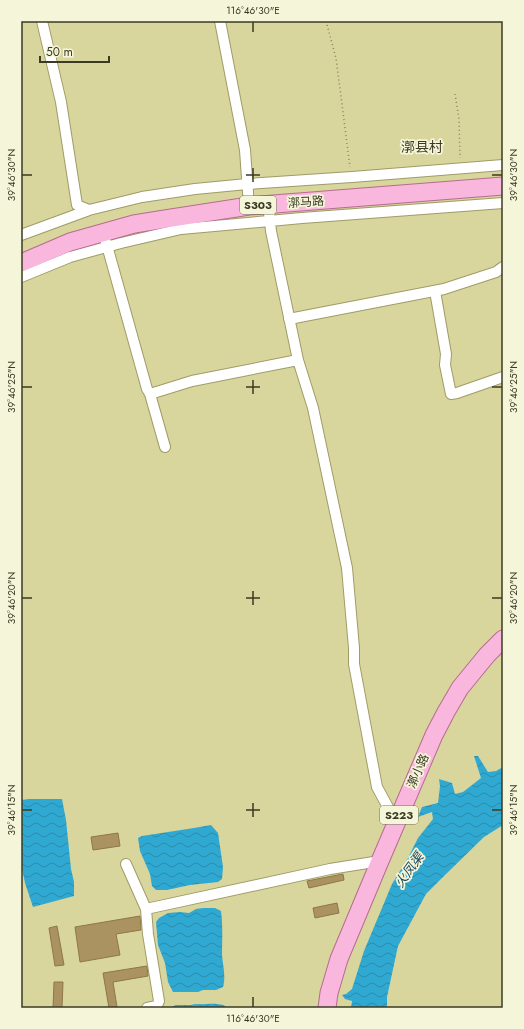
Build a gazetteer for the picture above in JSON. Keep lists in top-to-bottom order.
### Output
{
  "streets": {
    "main road": [
      "漷马路",
      "S303",
      "漷小路",
      "S223"
    ]
  },
  "districts": ["漷县村"],
  "water": ["火凤渠"],
  "scale_bar": "50 m",
  "coordinates": [
    "116°46'30\"E",
    "39°46'30\"N",
    "39°46'25\"N",
    "39°46'20\"N",
    "39°46'15\"N"
  ]
}
